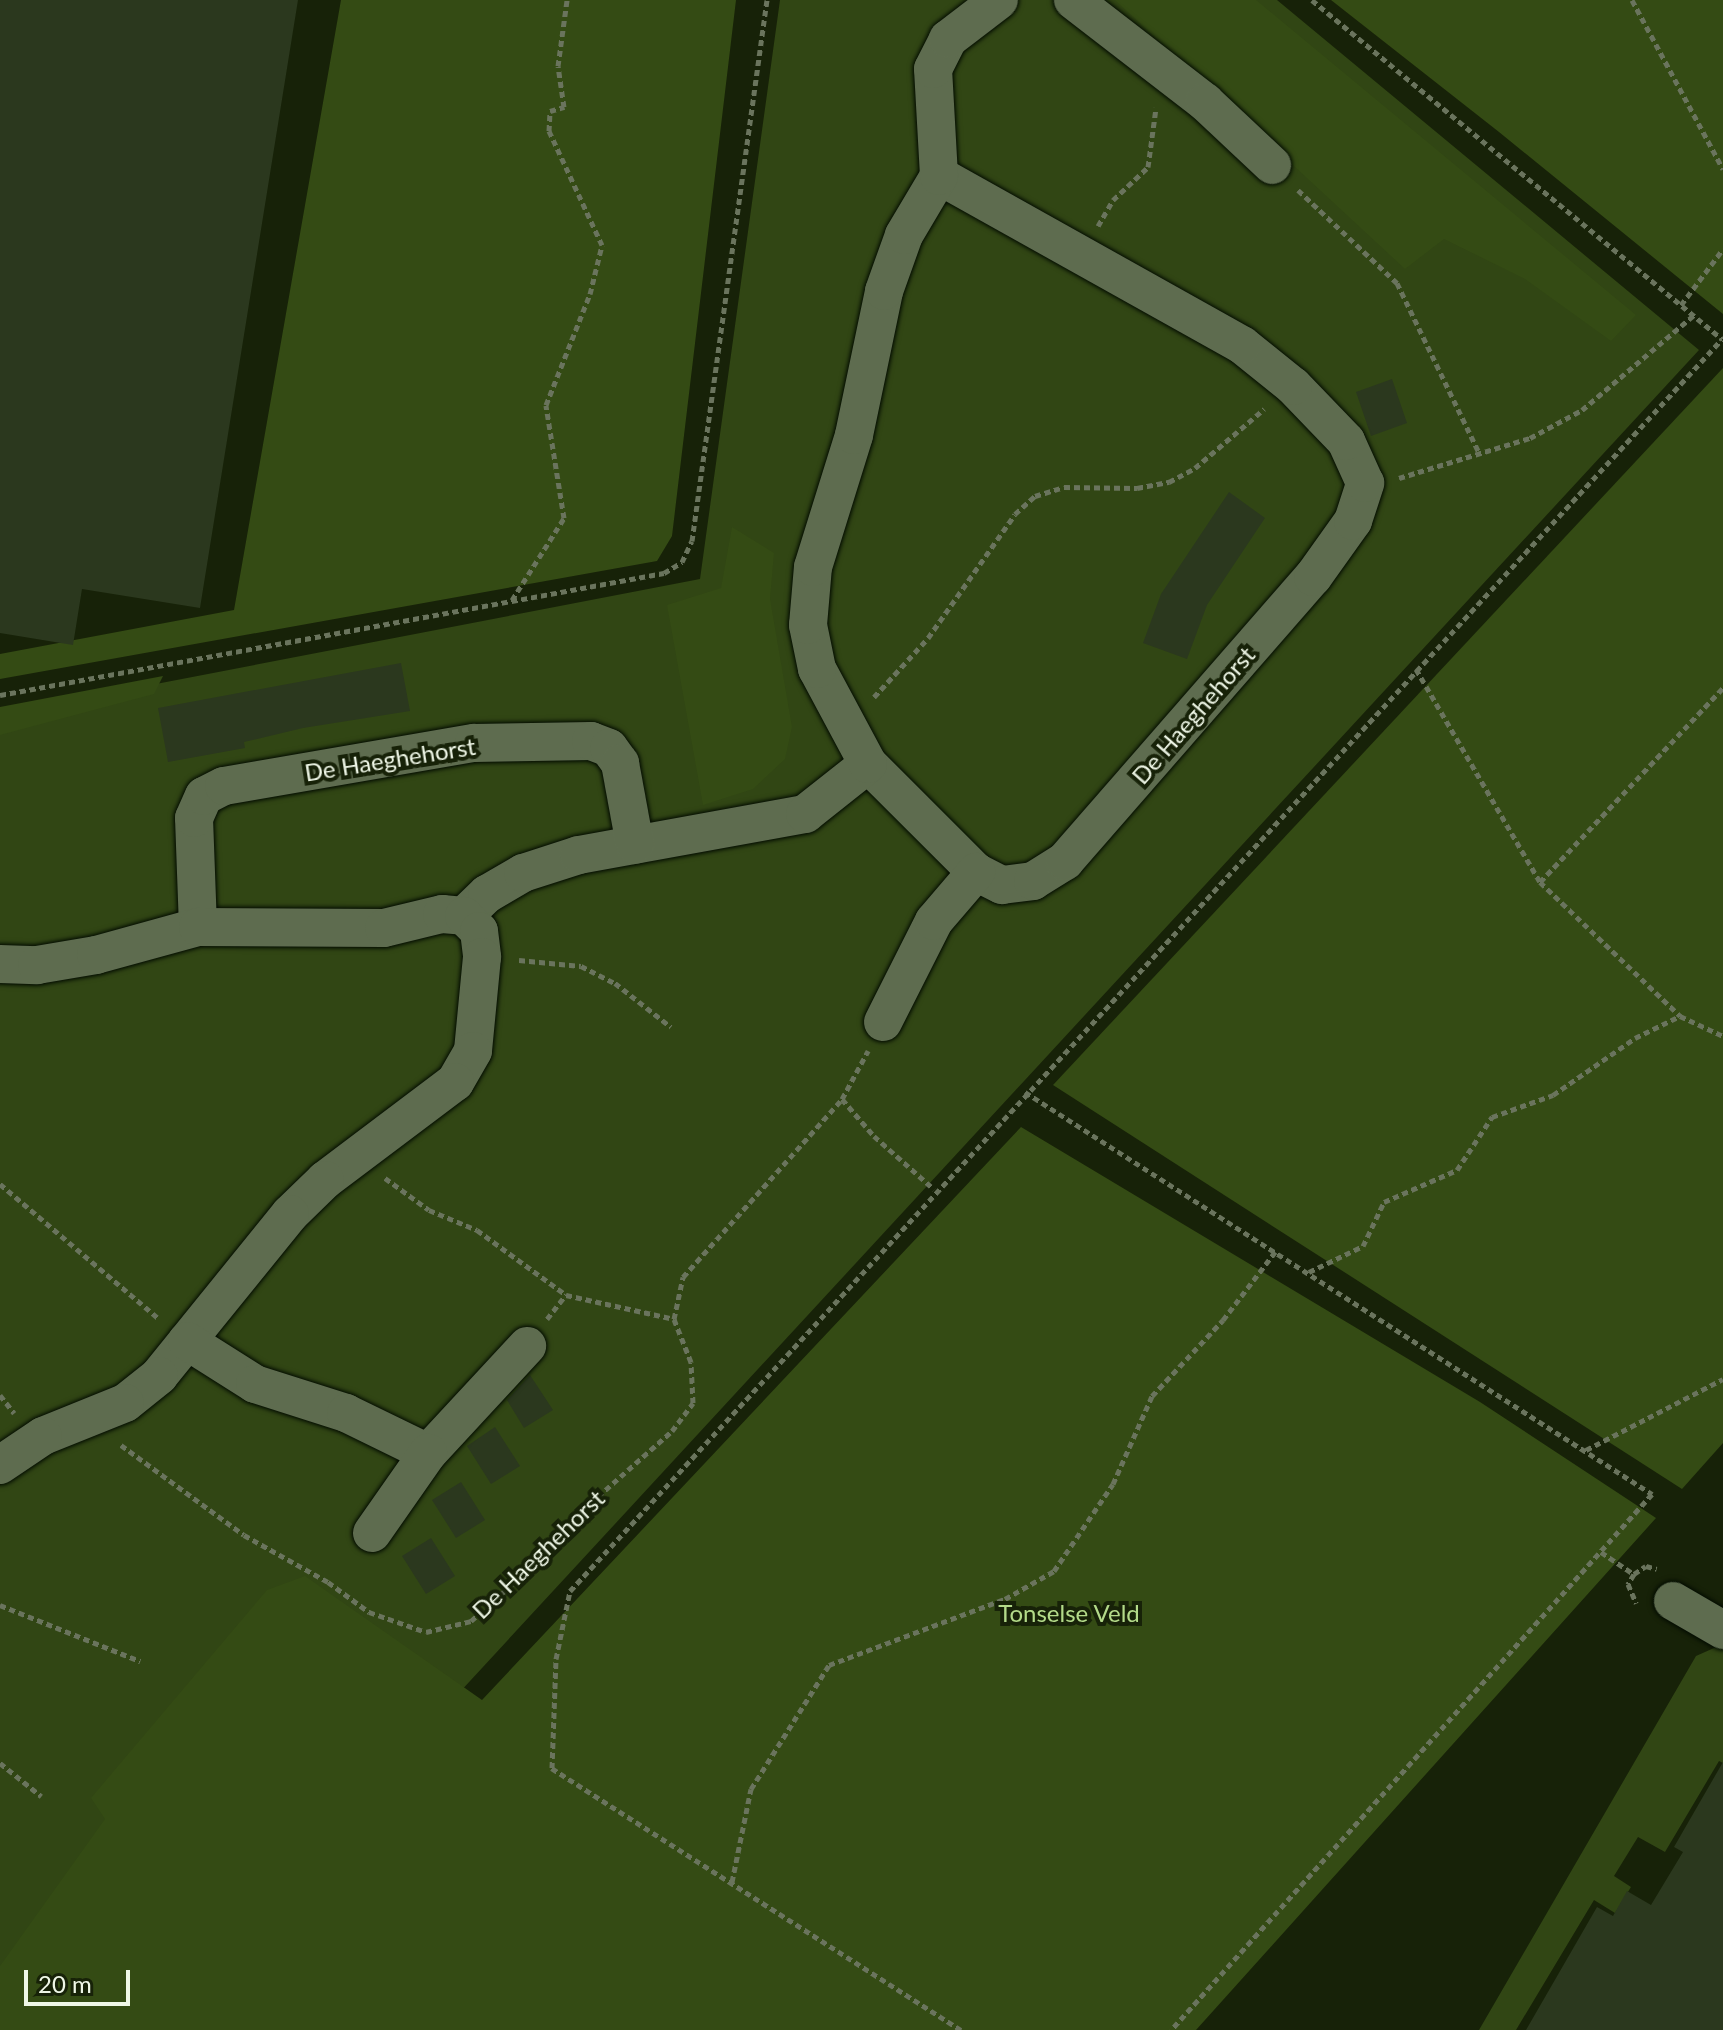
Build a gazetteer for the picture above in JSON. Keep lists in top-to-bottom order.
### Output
{
  "streets": {
    "lane": ["De Haeghehorst"]
  },
  "parks": ["Tonselse Veld"],
  "scale_bar": "20 m"
}
